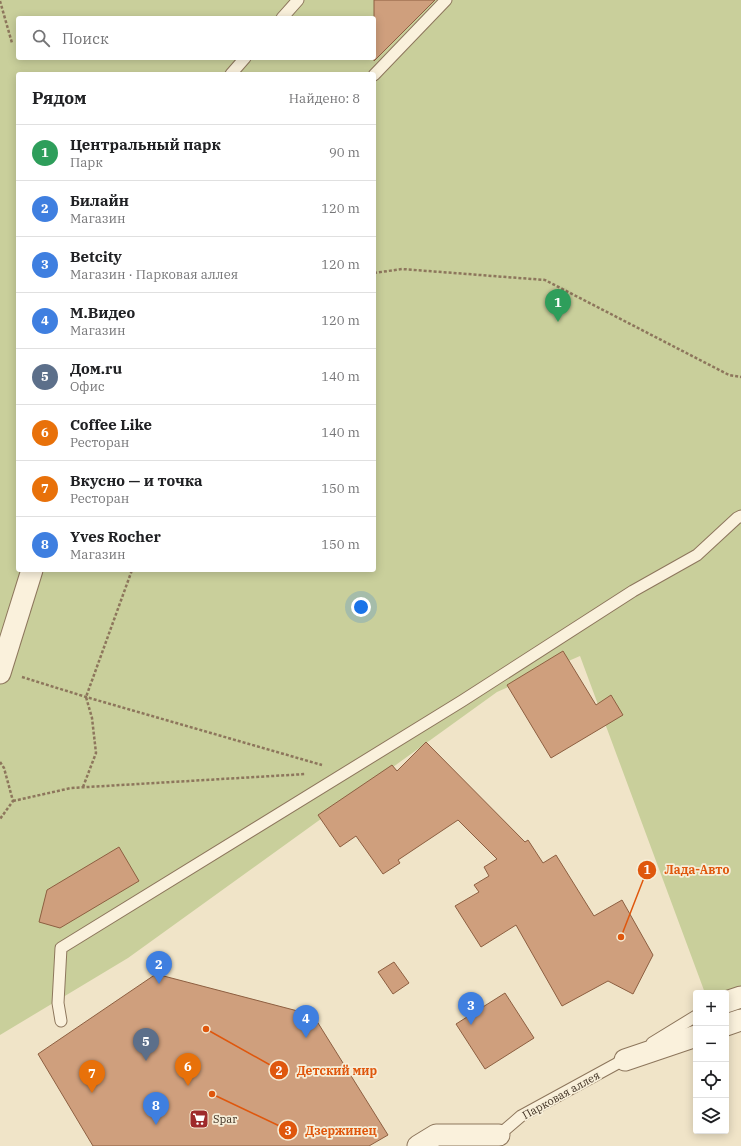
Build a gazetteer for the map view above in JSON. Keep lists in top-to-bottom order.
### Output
{
  "streets": {
    "street": ["Парковая аллея"]
  },
  "places": {
    "other": ["Лада-Авто", "Детский мир", "Дзержинец"],
    "supermarket": ["Spar"]
  },
  "page": {
    "search": "Поиск",
    "heading": ["Рядом", "Найдено: 8"],
    "list": [
      {
        "mark": "1",
        "name": "Центральный парк",
        "note": "Парк",
        "value": "90 m"
      },
      {
        "mark": "2",
        "name": "Билайн",
        "note": "Магазин",
        "value": "120 m"
      },
      {
        "mark": "3",
        "name": "Betcity",
        "note": "Магазин · Парковая аллея",
        "value": "120 m"
      },
      {
        "mark": "4",
        "name": "М.Видео",
        "note": "Магазин",
        "value": "120 m"
      },
      {
        "mark": "5",
        "name": "Дом.ru",
        "note": "Офис",
        "value": "140 m"
      },
      {
        "mark": "6",
        "name": "Coffee Like",
        "note": "Ресторан",
        "value": "140 m"
      },
      {
        "mark": "7",
        "name": "Вкусно — и точка",
        "note": "Ресторан",
        "value": "150 m"
      },
      {
        "mark": "8",
        "name": "Yves Rocher",
        "note": "Магазин",
        "value": "150 m"
      }
    ],
    "pins": [
      "1",
      "2",
      "3",
      "4",
      "5",
      "6",
      "7",
      "8"
    ],
    "map_buttons": ["+", "−"]
  }
}
